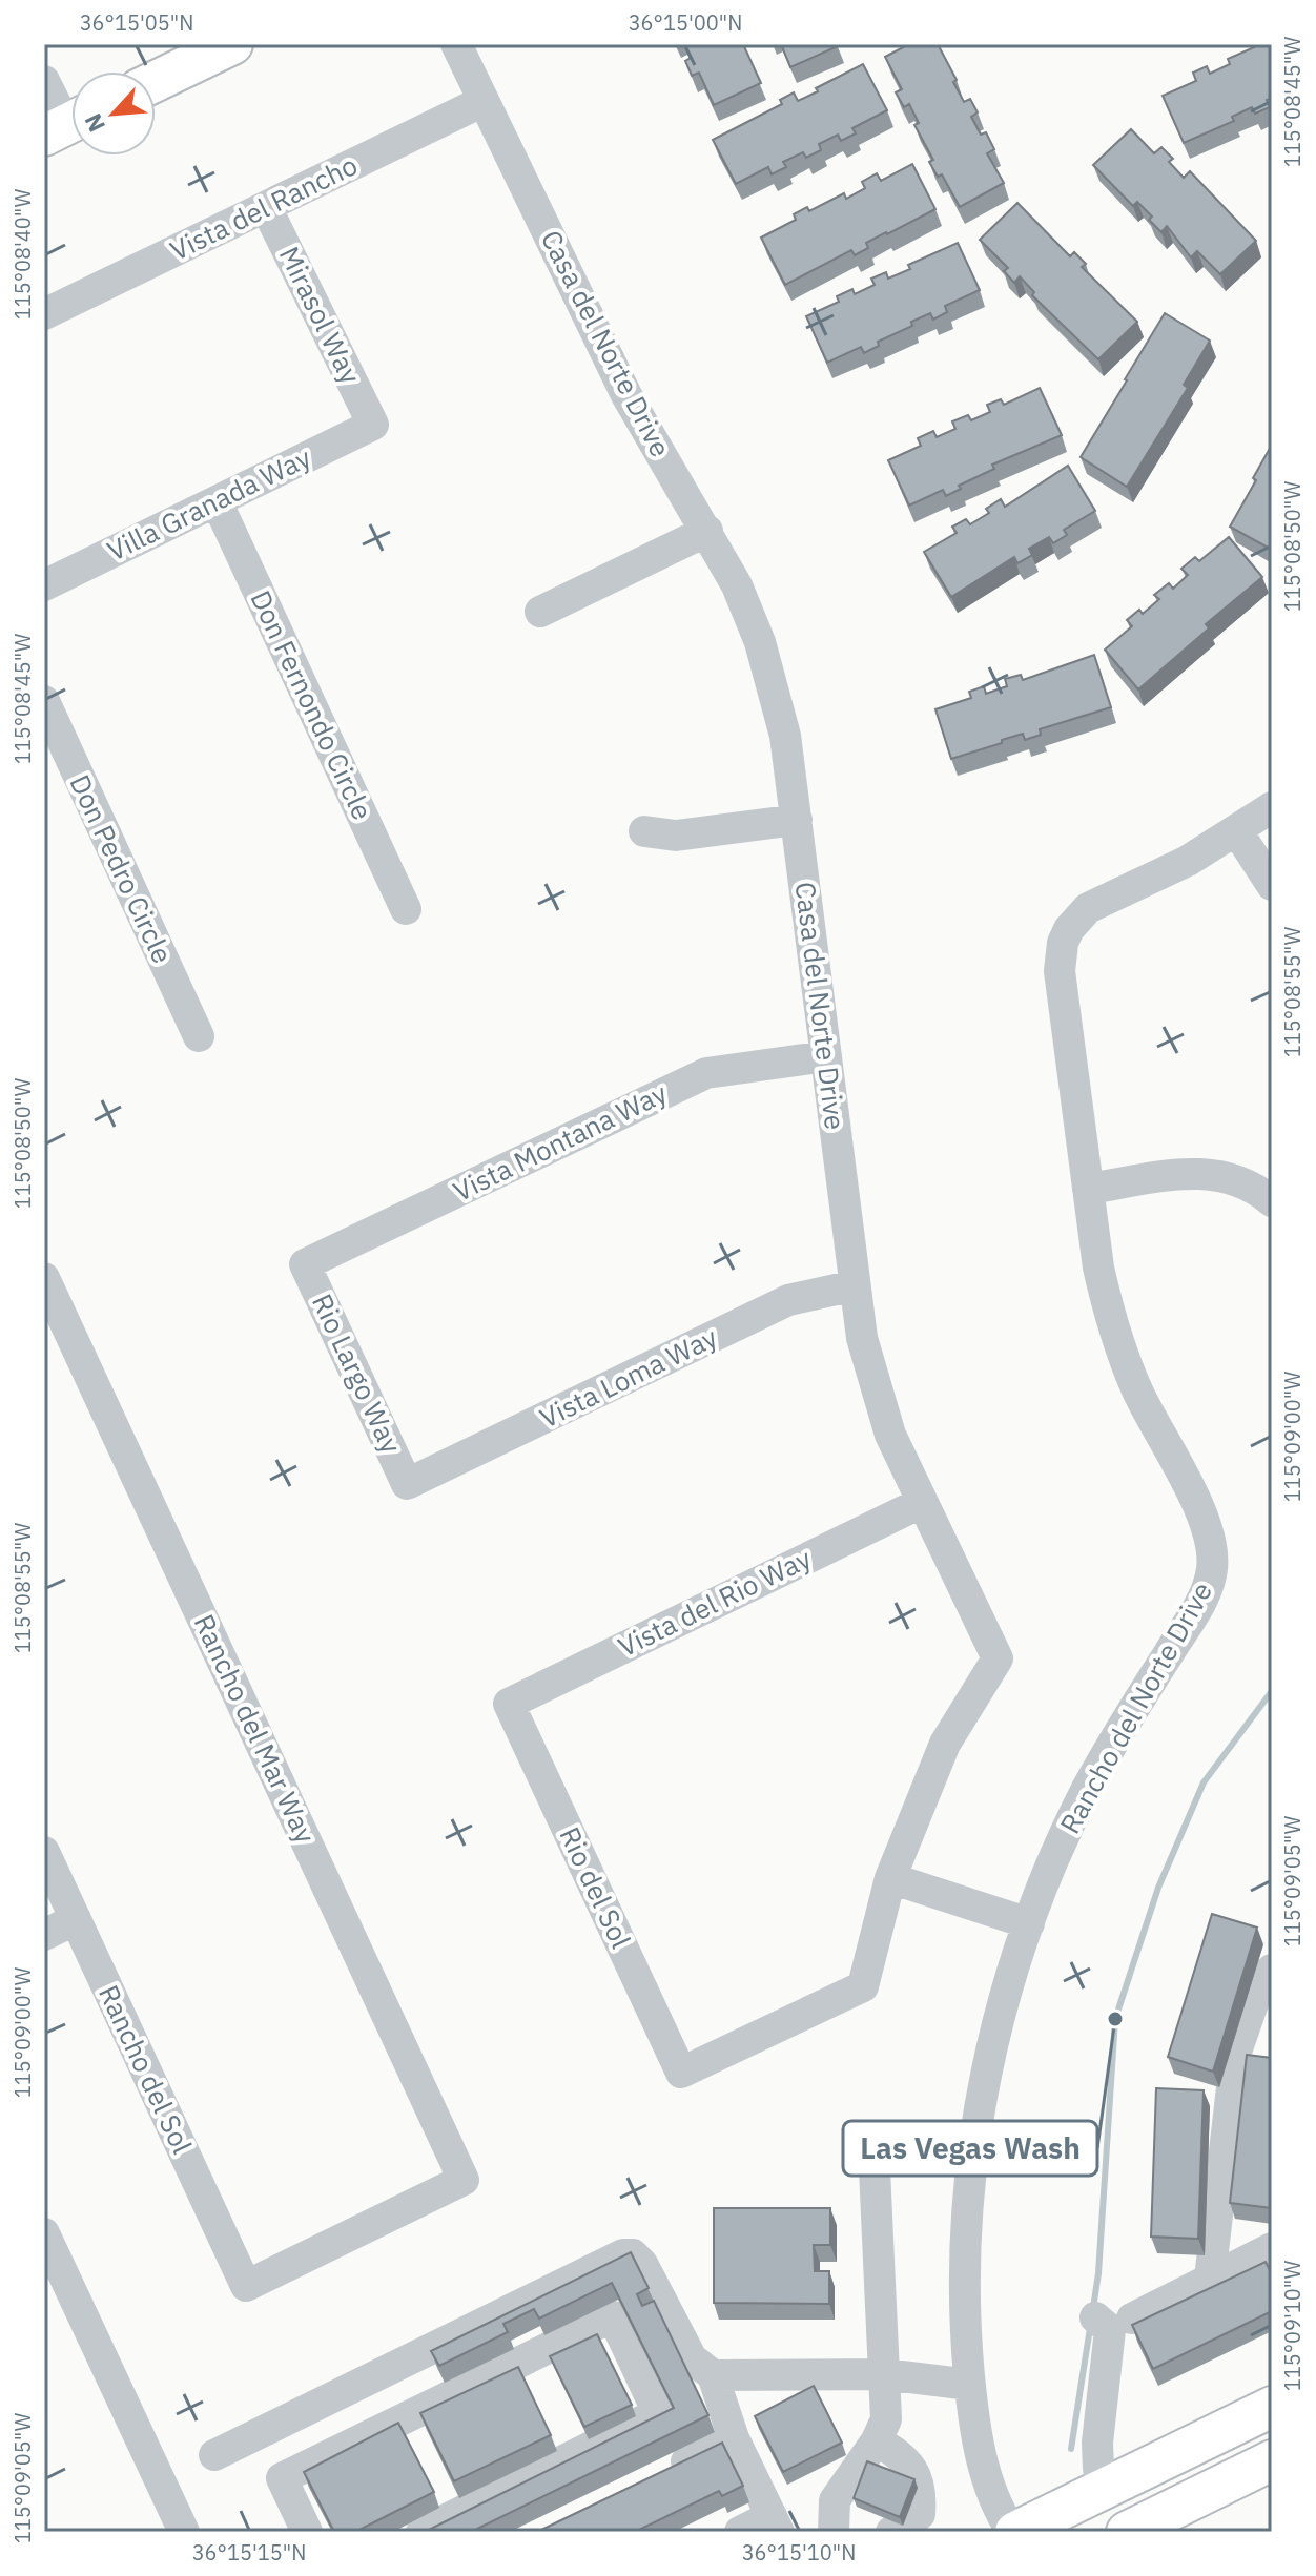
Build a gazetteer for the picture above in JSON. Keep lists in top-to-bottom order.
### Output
{
  "streets": {
    "street": [
      "Vista del Rancho",
      "Mirasol Way",
      "Casa del Norte Drive",
      "Villa Granada Way",
      "Don Fernondo Circle",
      "Don Pedro Circle",
      "Vista Montana Way",
      "Rio Largo Way",
      "Vista Loma Way",
      "Vista del Rio Way",
      "Rancho del Norte Drive",
      "Rancho del Mar Way",
      "Rio del Sol",
      "Rancho del Sol"
    ]
  },
  "crossings": [
    ["Vista del Rancho", "Mirasol Way"],
    ["Vista del Rancho", "Casa del Norte Drive"],
    ["Mirasol Way", "Villa Granada Way"],
    ["Casa del Norte Drive", "Vista Montana Way"],
    ["Casa del Norte Drive", "Vista Loma Way"],
    ["Casa del Norte Drive", "Vista del Rio Way"],
    ["Casa del Norte Drive", "Rio del Sol"],
    ["Villa Granada Way", "Don Fernondo Circle"],
    ["Vista Montana Way", "Rio Largo Way"],
    ["Rio Largo Way", "Vista Loma Way"],
    ["Vista del Rio Way", "Rio del Sol"],
    ["Rancho del Mar Way", "Rancho del Sol"]
  ],
  "places": ["Las Vegas Wash"],
  "north": "bottom left",
  "coordinates": [
    "36°15'05\"N",
    "36°15'00\"N",
    "115°08'45\"W",
    "115°08'40\"W",
    "115°08'50\"W",
    "115°08'55\"W",
    "115°09'00\"W",
    "115°09'05\"W",
    "115°09'10\"W",
    "36°15'15\"N",
    "36°15'10\"N"
  ]
}
